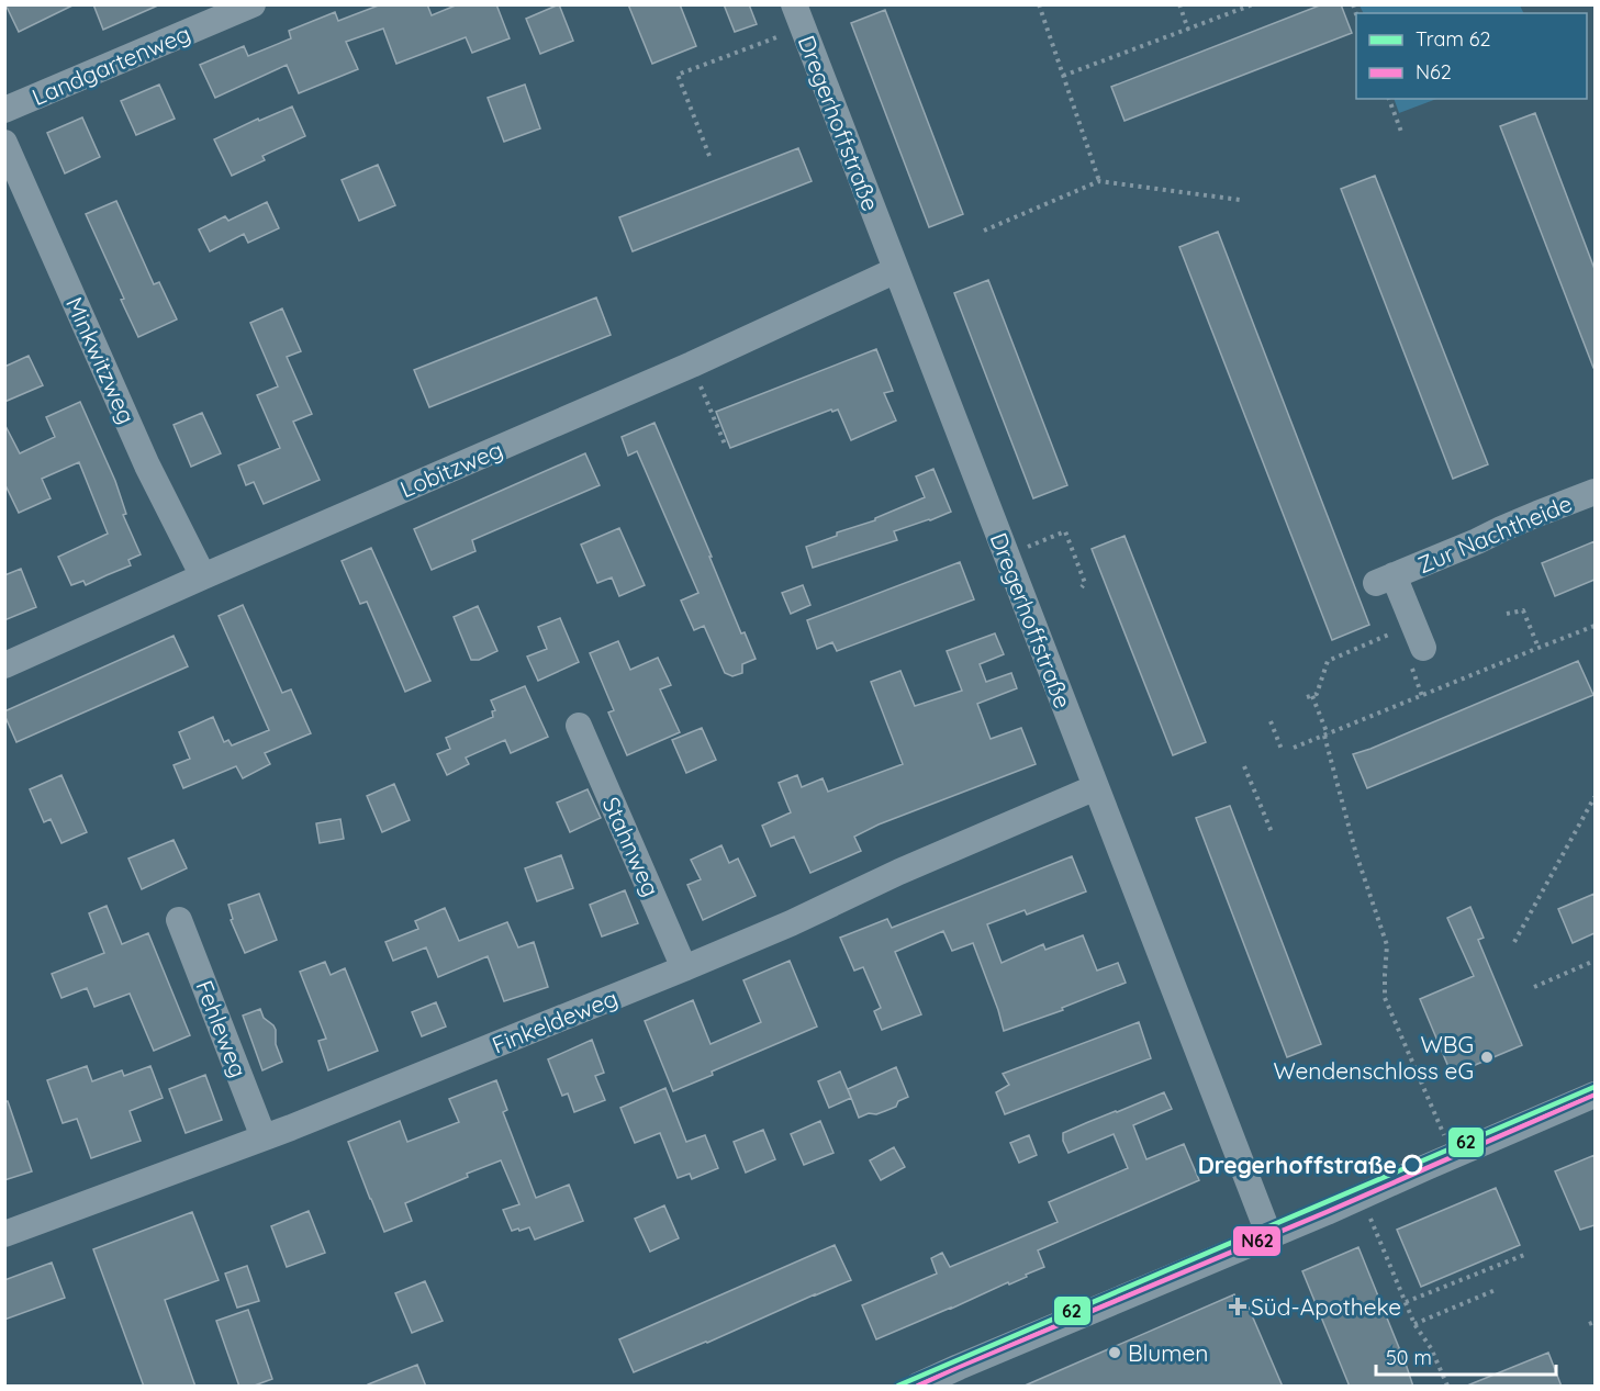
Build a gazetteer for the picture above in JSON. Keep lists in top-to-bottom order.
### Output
{
  "streets": {
    "street": [
      "Landgartenweg",
      "Dregerhoffstraße",
      "Minkwitzweg",
      "Lobitzweg",
      "Zur Nachtheide",
      "Stahnweg",
      "Finkeldeweg",
      "Fehleweg"
    ]
  },
  "crossings": [
    ["Dregerhoffstraße", "Lobitzweg"],
    ["Dregerhoffstraße", "Finkeldeweg"],
    ["Minkwitzweg", "Lobitzweg"],
    ["Stahnweg", "Finkeldeweg"],
    ["Finkeldeweg", "Fehleweg"]
  ],
  "places": {
    "other": ["WBG Wendenschloss eG", "Dregerhoffstraße", "Blumen"],
    "health": ["Süd-Apotheke"]
  },
  "lines": ["tram line 62", "transit line N62"],
  "legend": ["Tram 62", "N62"],
  "scale_bar": "50 m"
}
